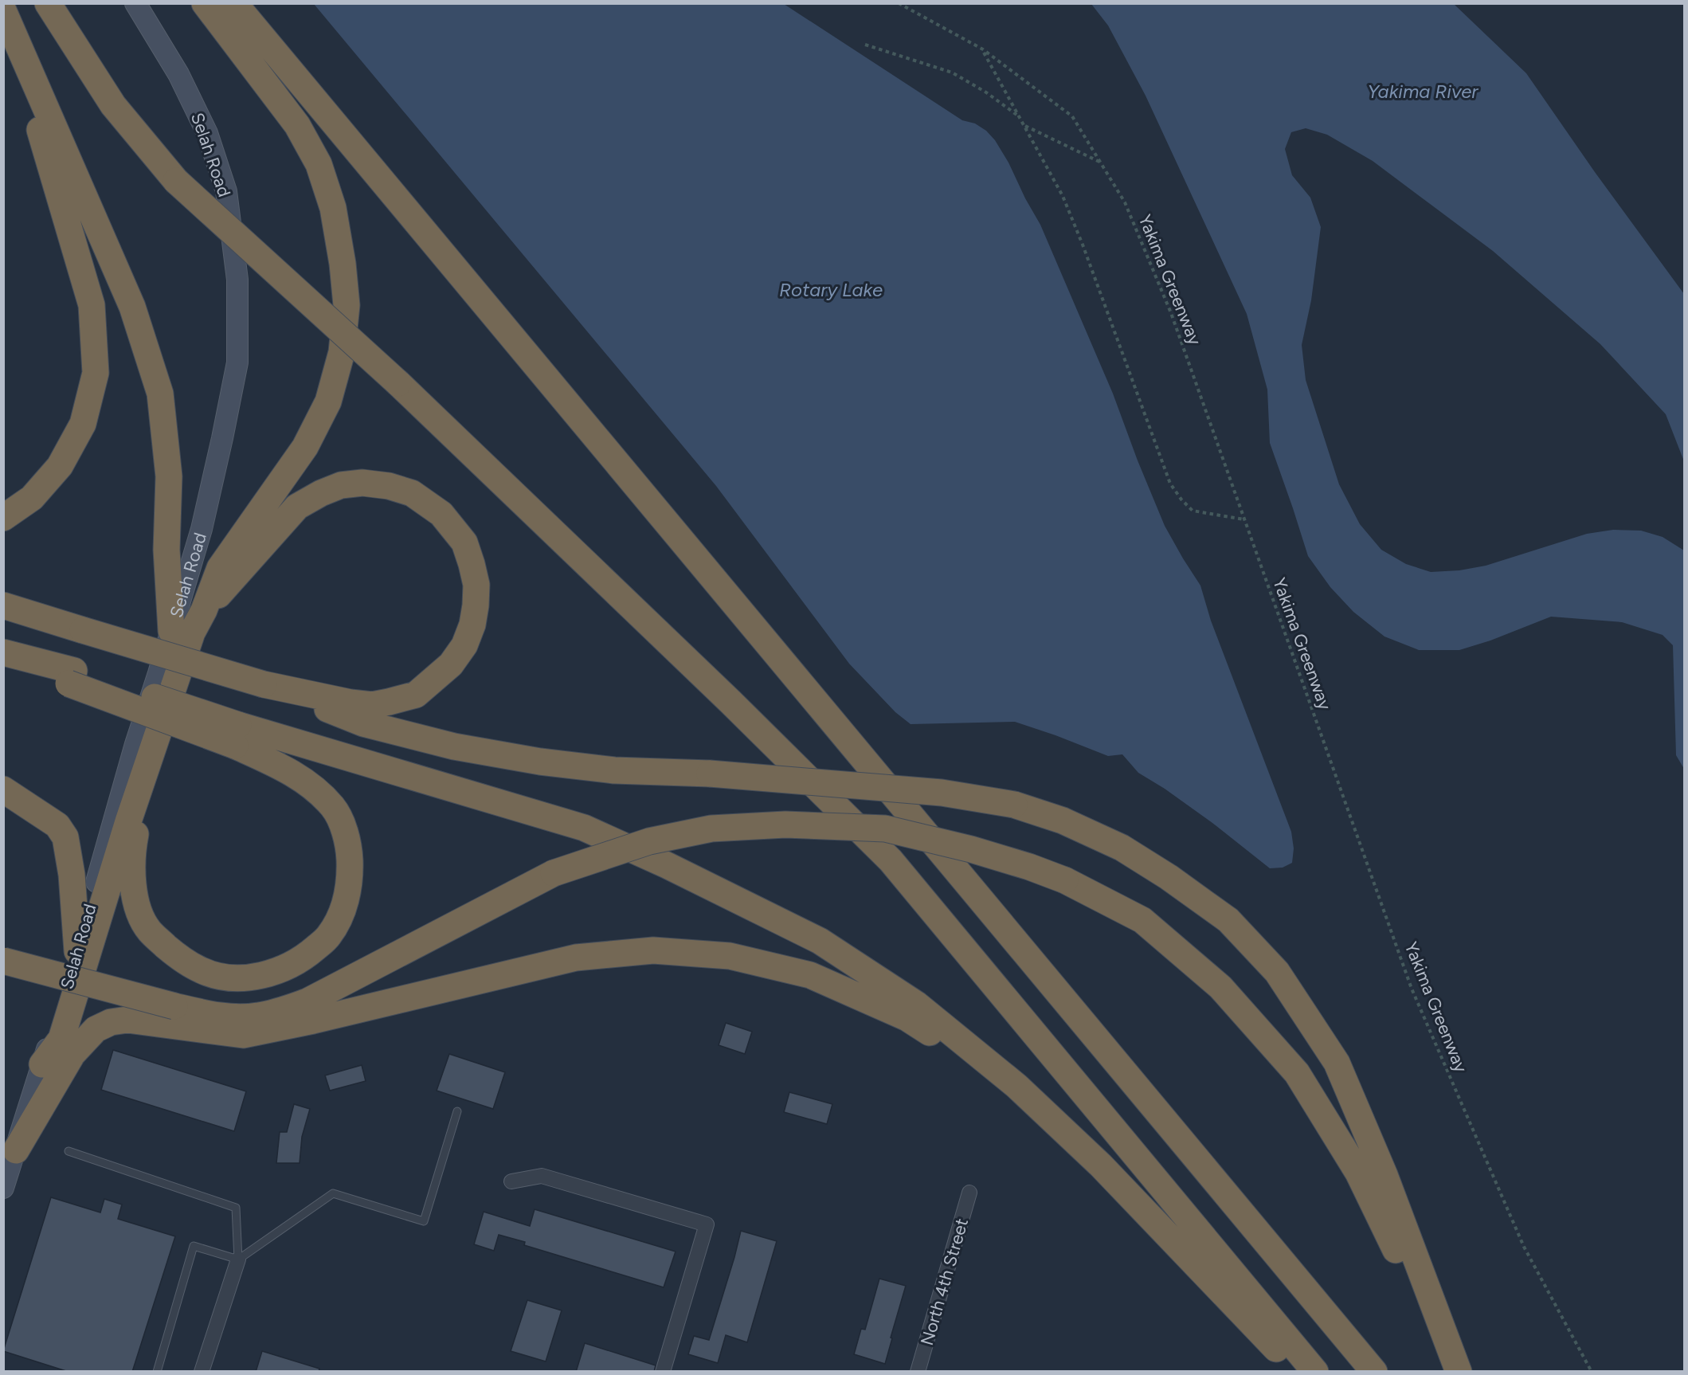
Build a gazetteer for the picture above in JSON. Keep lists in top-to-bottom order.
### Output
{
  "streets": {
    "main road": ["Selah Road"],
    "street": ["North 4th Street"],
    "path": ["Yakima Greenway"]
  },
  "water": ["Yakima River", "Rotary Lake"]
}
